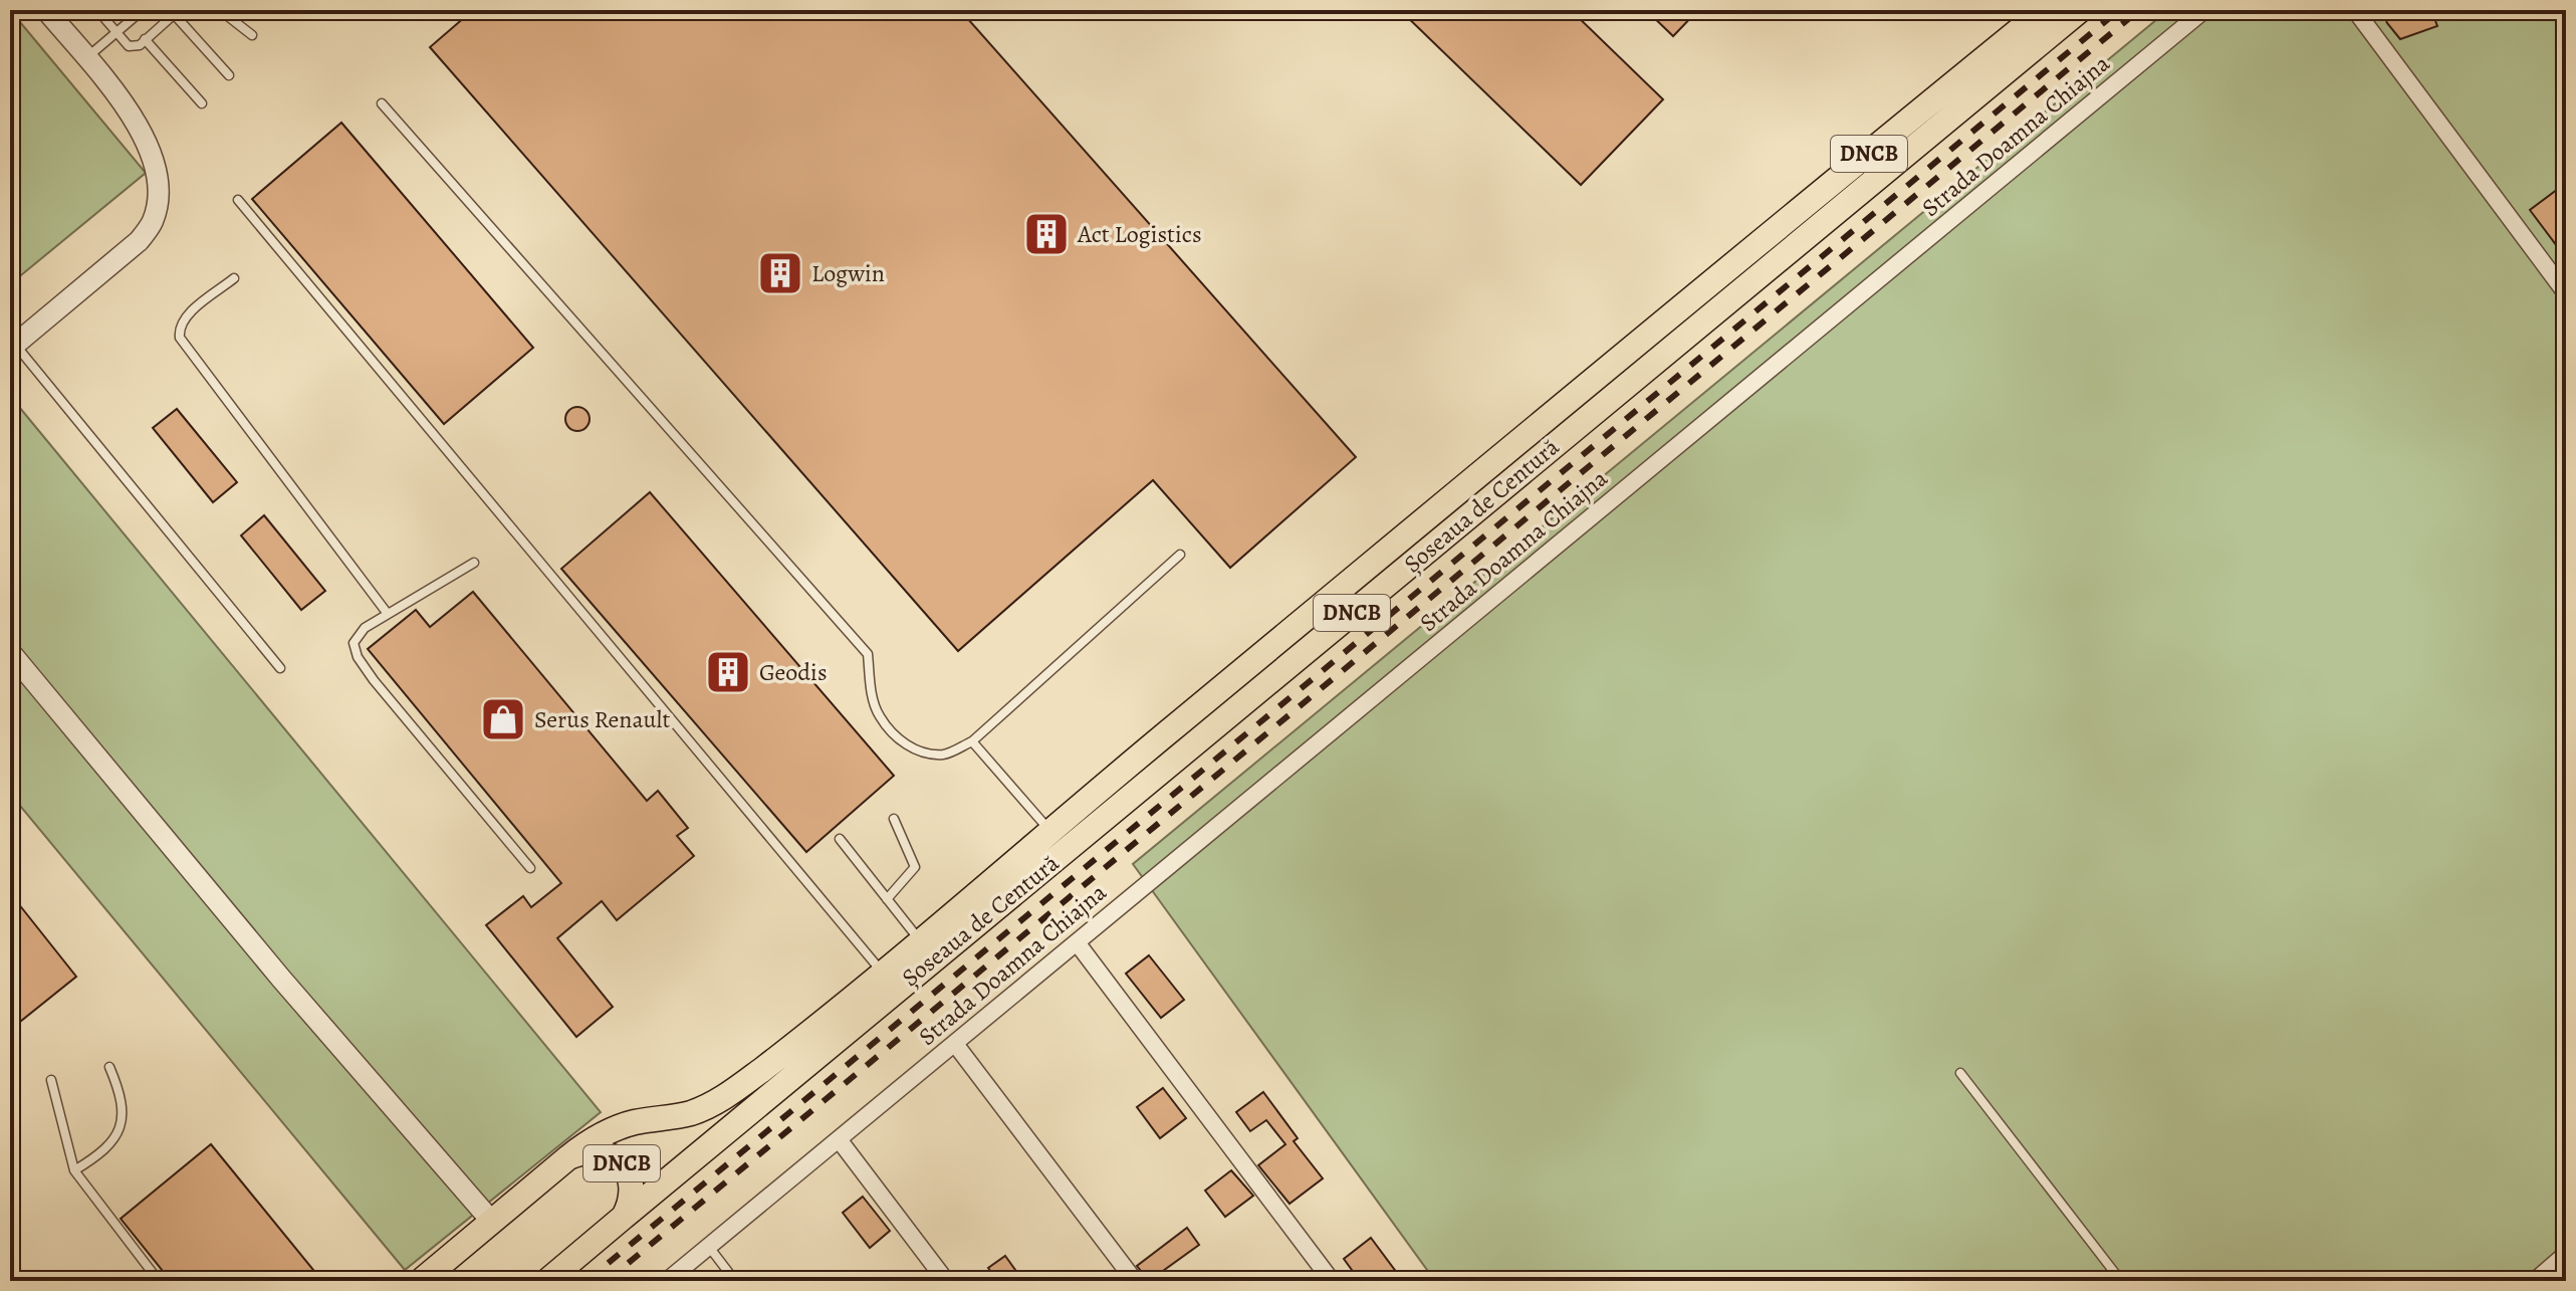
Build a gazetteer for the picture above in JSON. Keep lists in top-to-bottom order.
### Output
{
  "streets": {
    "main road": ["DNCB", "Șoseaua de Centură"],
    "street": ["Strada Doamna Chiajna"]
  },
  "crossings": [
    ["DNCB", "Șoseaua de Centură"]
  ],
  "places": {
    "building": ["Act Logistics", "Logwin", "Geodis"],
    "shop": ["Serus Renault"]
  }
}
